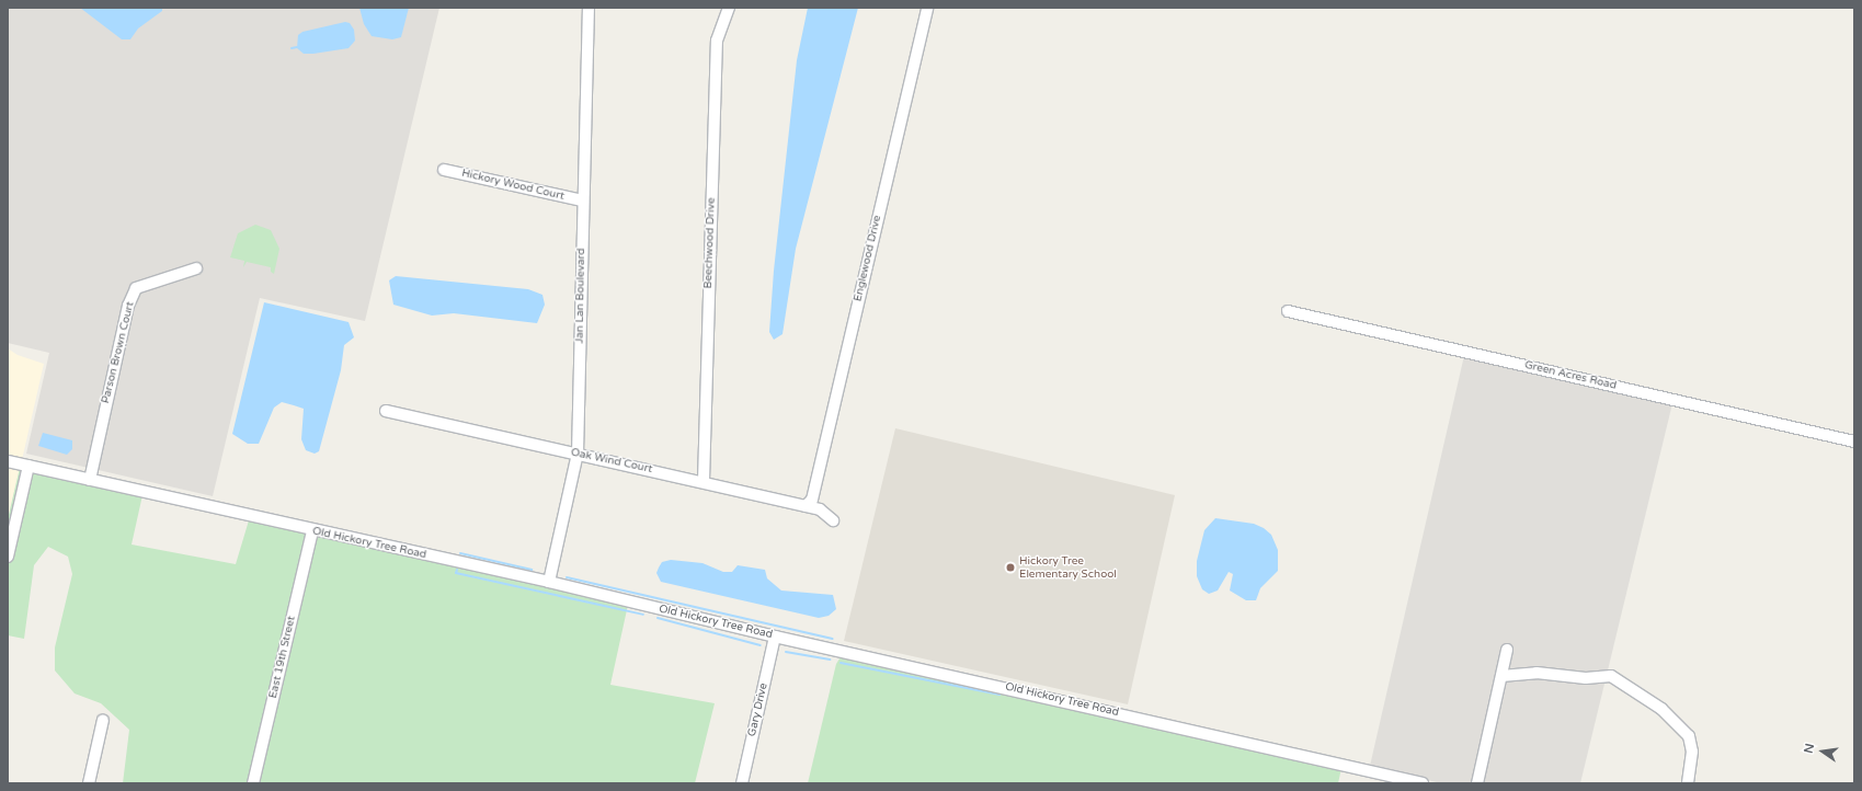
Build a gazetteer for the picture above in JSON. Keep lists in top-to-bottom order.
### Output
{
  "streets": {
    "street": [
      "Hickory Wood Court",
      "Beechwood Drive",
      "Englewood Drive",
      "Jan Lan Boulevard",
      "Parson Brown Court",
      "Green Acres Road",
      "Oak Wind Court",
      "Old Hickory Tree Road",
      "East 19th Street",
      "Gary Drive"
    ]
  },
  "crossings": [
    ["Hickory Wood Court", "Jan Lan Boulevard"],
    ["Beechwood Drive", "Oak Wind Court"],
    ["Englewood Drive", "Oak Wind Court"],
    ["Jan Lan Boulevard", "Oak Wind Court"],
    ["Jan Lan Boulevard", "Old Hickory Tree Road"],
    ["Parson Brown Court", "Old Hickory Tree Road"],
    ["Old Hickory Tree Road", "East 19th Street"],
    ["Old Hickory Tree Road", "Gary Drive"]
  ],
  "places": ["Hickory Tree Elementary School"],
  "north": "left"
}
